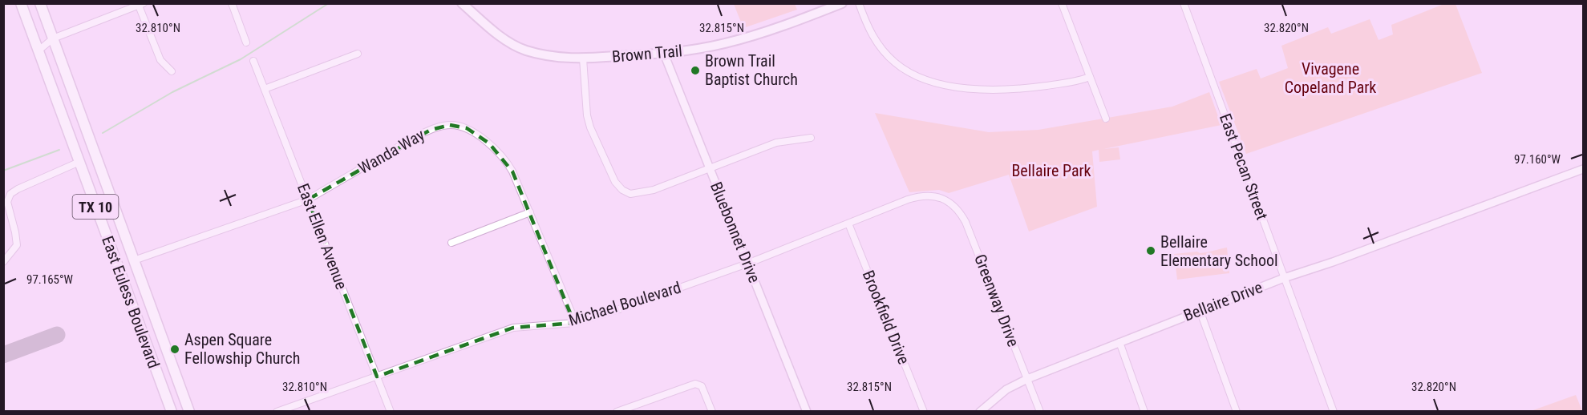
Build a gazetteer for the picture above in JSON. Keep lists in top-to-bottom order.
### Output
{
  "streets": {
    "main road": ["Brown Trail", "TX 10", "East Euless Boulevard"],
    "street": [
      "Wanda Way",
      "East Pecan Street",
      "Bluebonnet Drive",
      "East Ellen Avenue",
      "Greenway Drive",
      "Bellaire Drive",
      "Michael Boulevard",
      "Brookfield Drive"
    ]
  },
  "crossings": [
    ["Brown Trail", "Bluebonnet Drive"],
    ["Wanda Way", "East Ellen Avenue"],
    ["Wanda Way", "East Euless Boulevard"],
    ["Wanda Way", "Michael Boulevard"],
    ["East Pecan Street", "Bellaire Drive"],
    ["Bluebonnet Drive", "Michael Boulevard"],
    ["East Ellen Avenue", "Michael Boulevard"],
    ["Greenway Drive", "Bellaire Drive"],
    ["Greenway Drive", "Michael Boulevard"],
    ["Michael Boulevard", "Brookfield Drive"]
  ],
  "parks": ["Vivagene Copeland Park", "Bellaire Park"],
  "places": ["Brown Trail Baptist Church", "Bellaire Elementary School", "Aspen Square Fellowship Church"],
  "coordinates": [
    "32.810°N",
    "32.815°N",
    "32.820°N",
    "97.160°W",
    "97.165°W"
  ]
}
